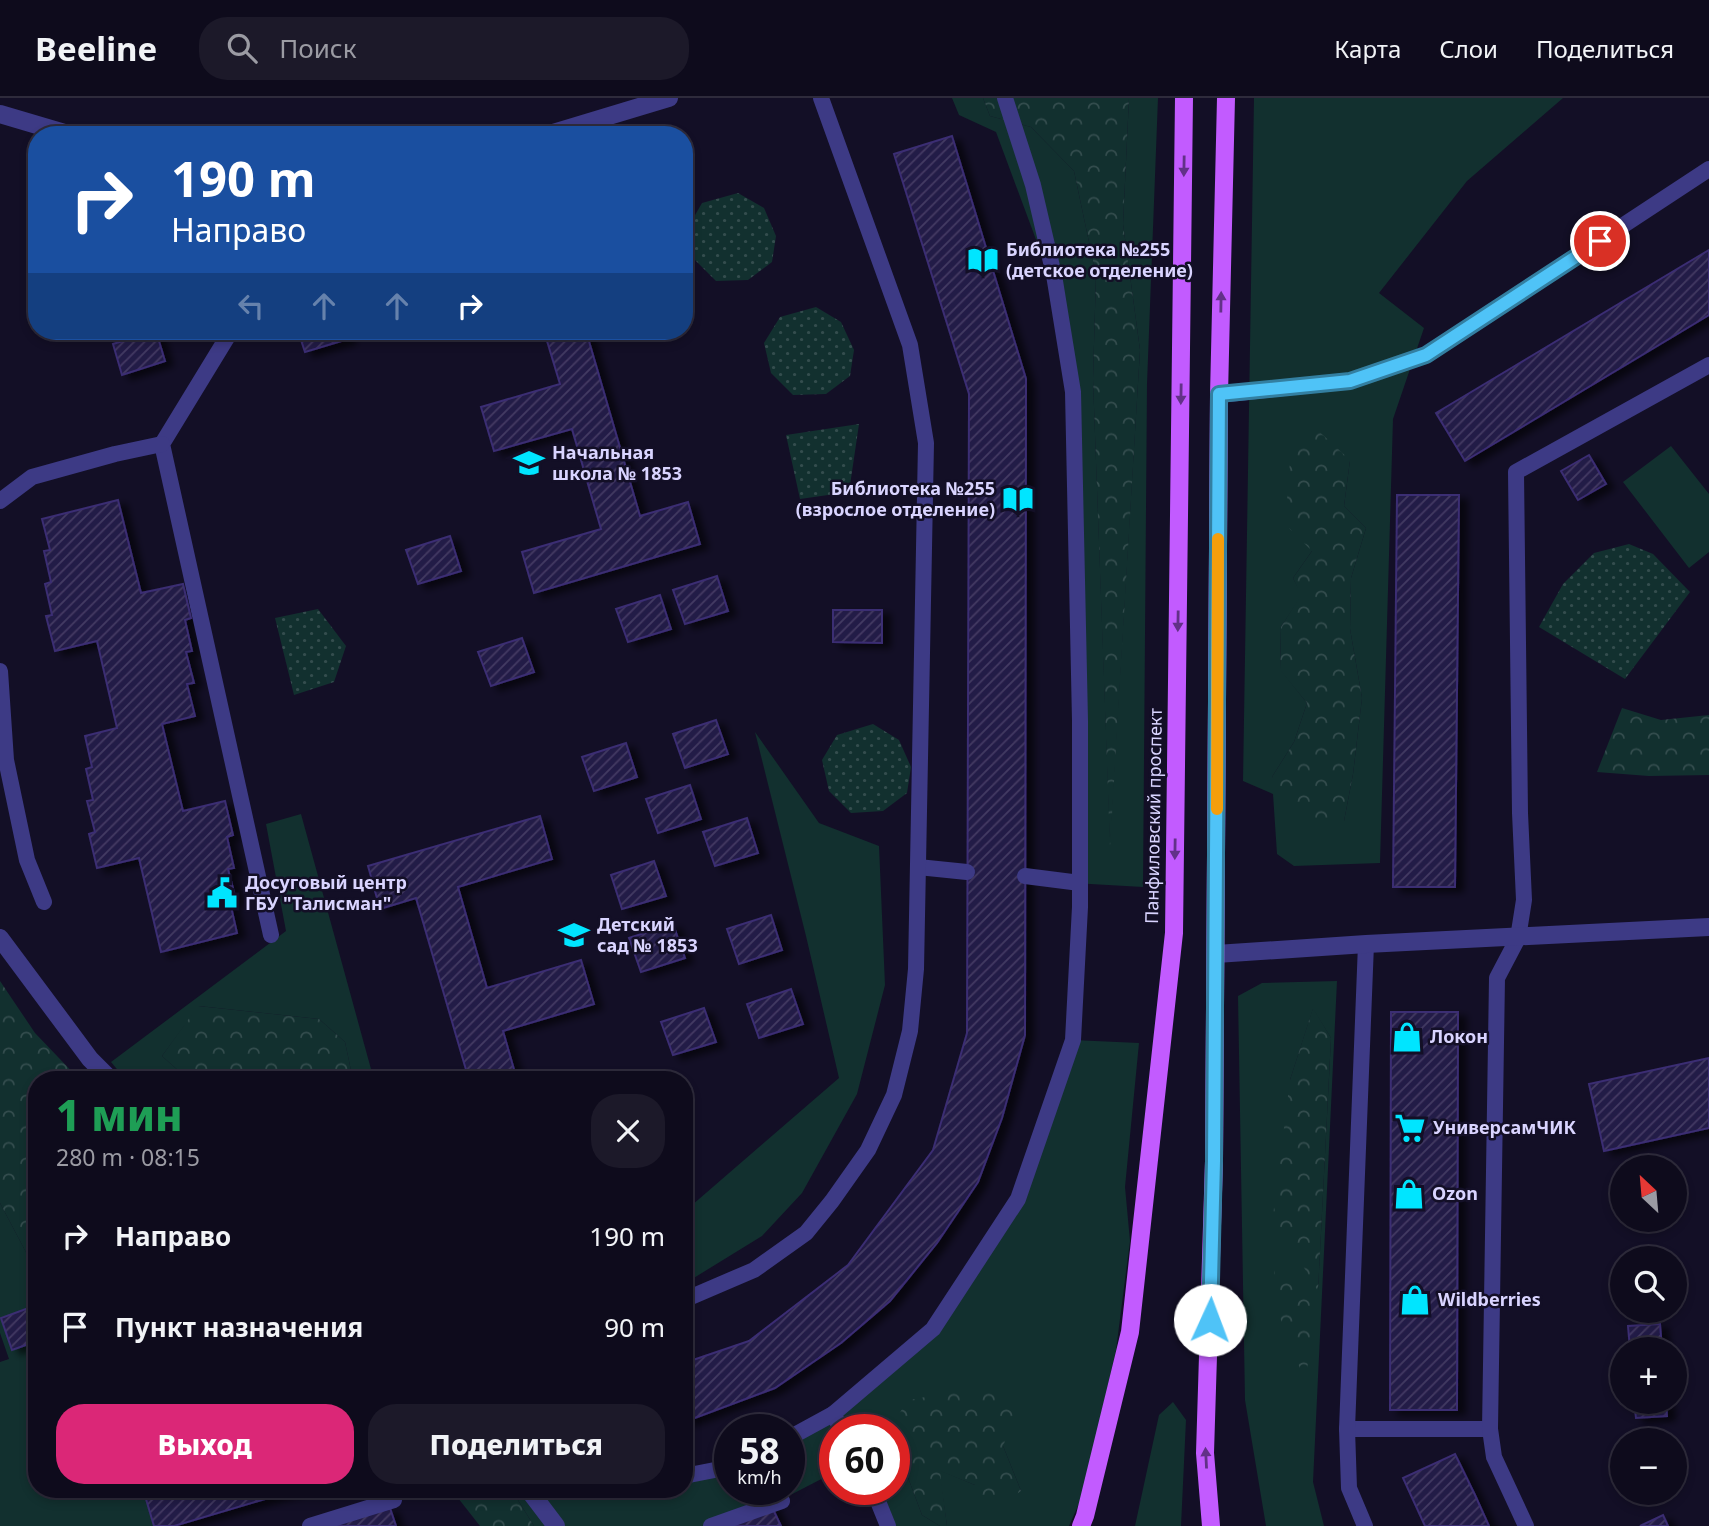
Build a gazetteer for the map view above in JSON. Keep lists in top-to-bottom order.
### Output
{
  "streets": {
    "main road": ["Панфиловский проспект"]
  },
  "places": {
    "library": ["Библиотека №255 (детское отделение)", "Библиотека №255 (взрослое отделение)"],
    "school or university": ["Начальная школа № 1853", "Детский сад № 1853"],
    "public building": ["Досуговый центр ГБУ \"Талисман\""],
    "shop": ["Локон", "Ozon", "Wildberries"],
    "supermarket": ["УниверсамЧИК"]
  },
  "north": "top left",
  "page": {
    "header": "Beeline",
    "search": "Поиск",
    "nav": ["Карта", "Слои", "Поделиться"],
    "turn": ["190 m", "Направо"],
    "heading": ["1 мин", "280 m · 08:15"],
    "map_buttons": ["+", "−"],
    "list": [
      {
        "name": "Направо",
        "value": "190 m"
      },
      {
        "name": "Пункт назначения",
        "value": "90 m"
      }
    ],
    "buttons": ["Выход", "Поделиться"],
    "speed": "58 km/h",
    "limit": "60"
  }
}
